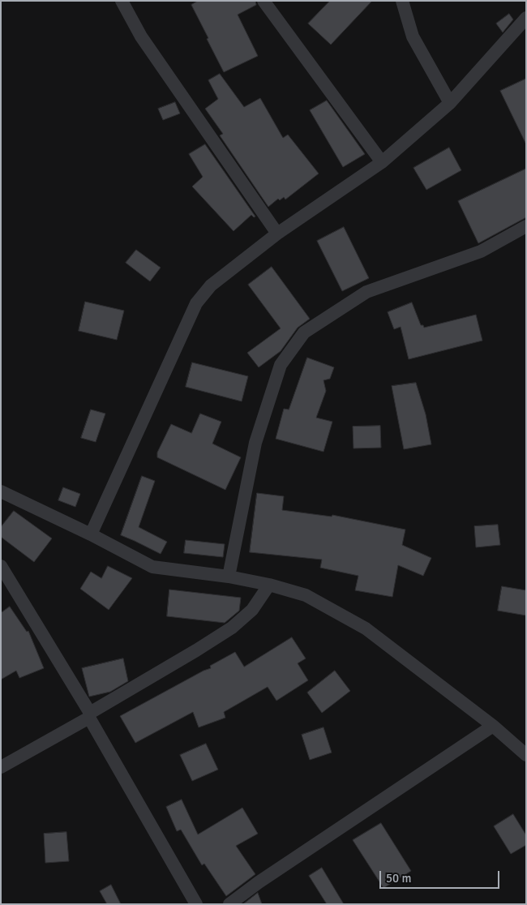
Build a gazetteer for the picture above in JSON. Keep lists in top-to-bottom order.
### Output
{
  "scale_bar": "50 m"
}
